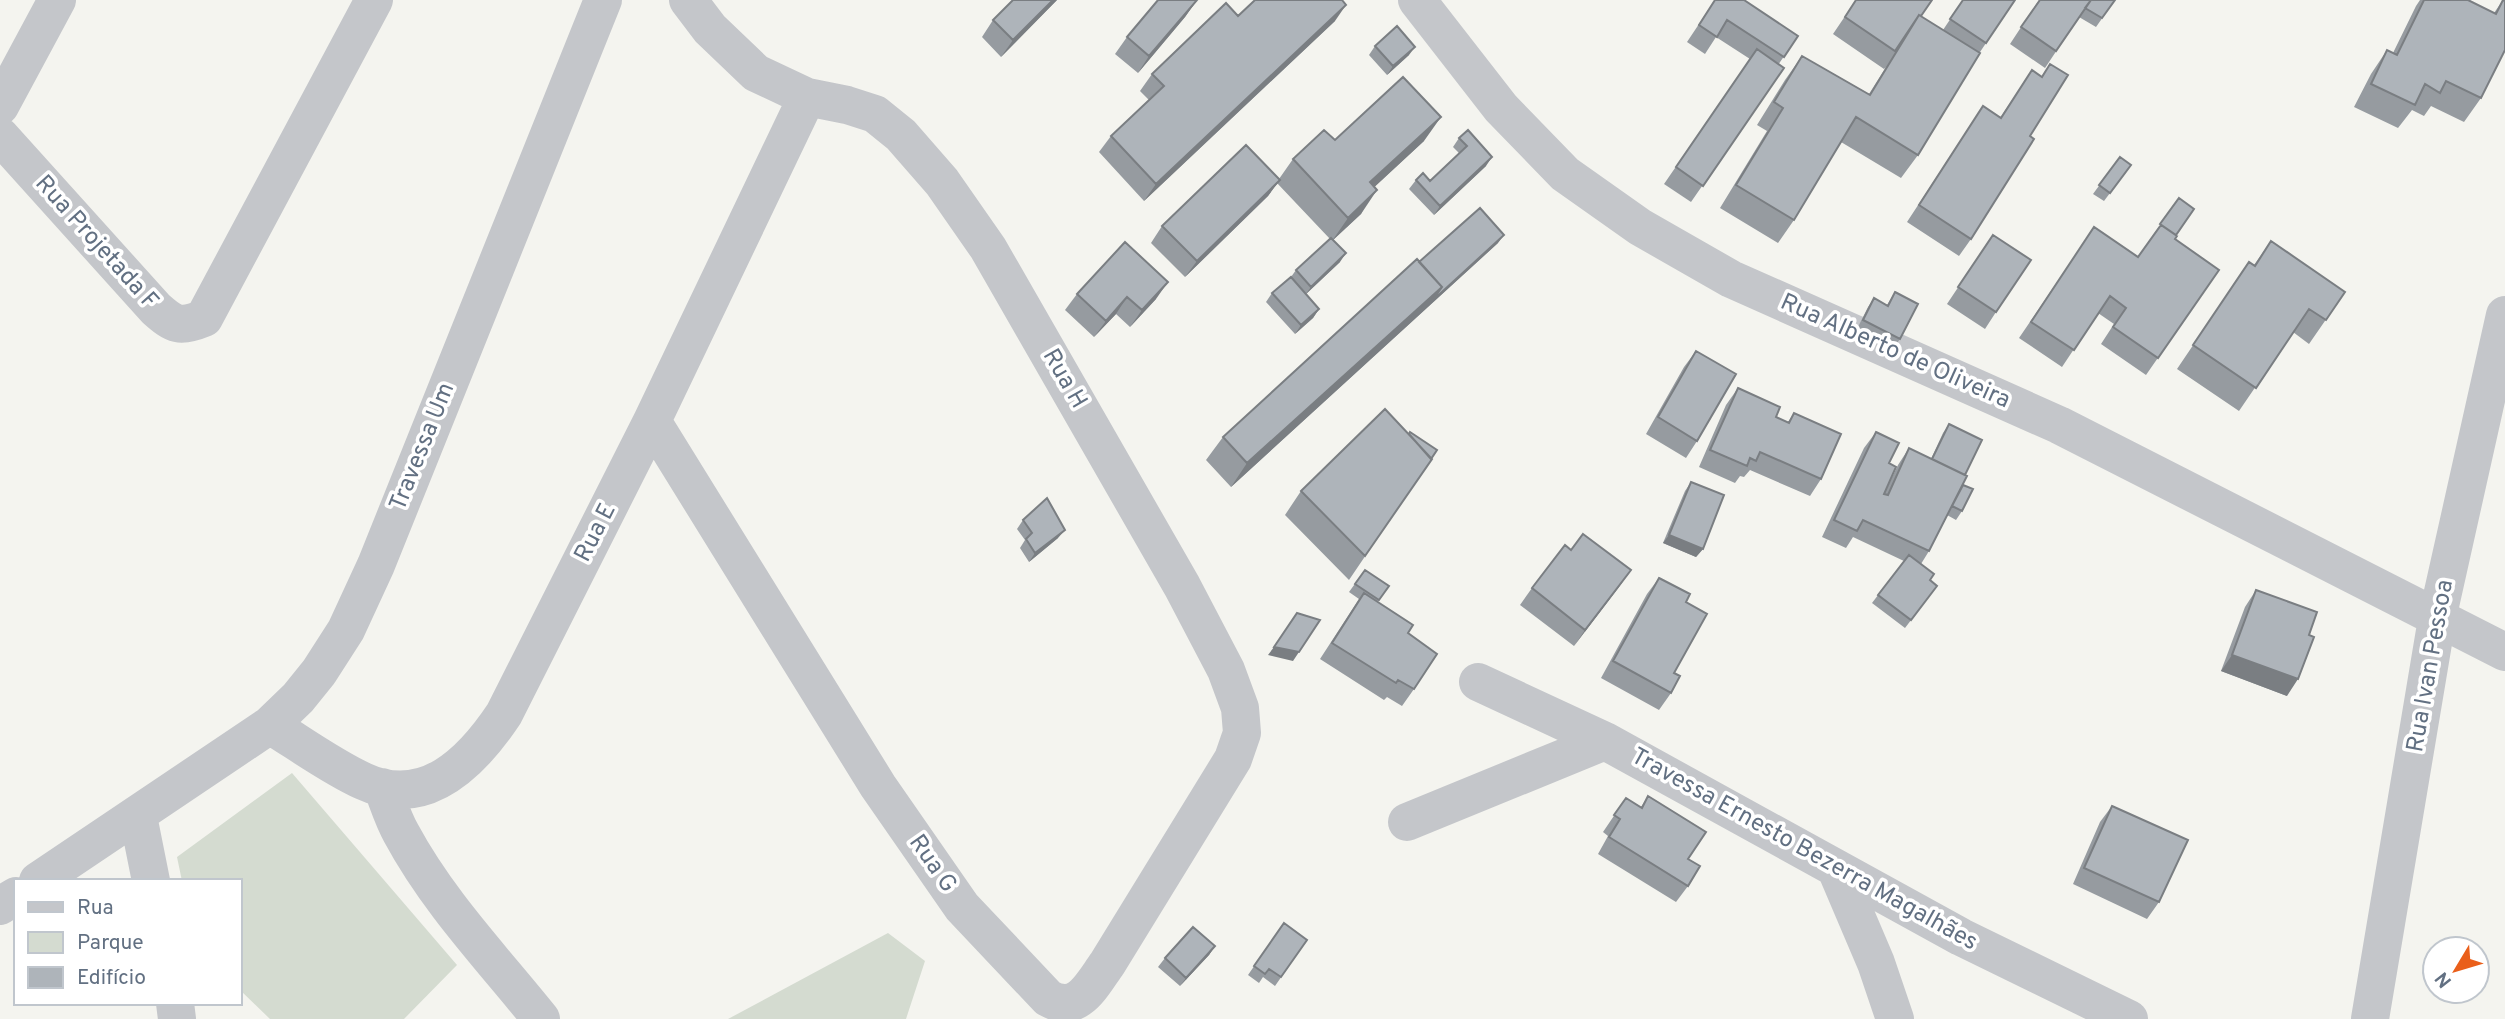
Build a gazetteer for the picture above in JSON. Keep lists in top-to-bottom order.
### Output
{
  "streets": {
    "street": [
      "Rua Projetada F",
      "Rua Alberto de Oliveira",
      "Rua H",
      "Travessa Um",
      "Rua E",
      "Rua Ivan Pessoa",
      "Travessa Ernesto Bezerra Magalhães",
      "Rua G"
    ]
  },
  "crossings": [
    ["Rua Alberto de Oliveira", "Rua Ivan Pessoa"],
    ["Rua H", "Rua E"],
    ["Rua H", "Rua G"],
    ["Travessa Um", "Rua E"],
    ["Rua E", "Rua G"]
  ],
  "legend": ["Rua", "Parque", "Edifício"],
  "north": "bottom left"
}
